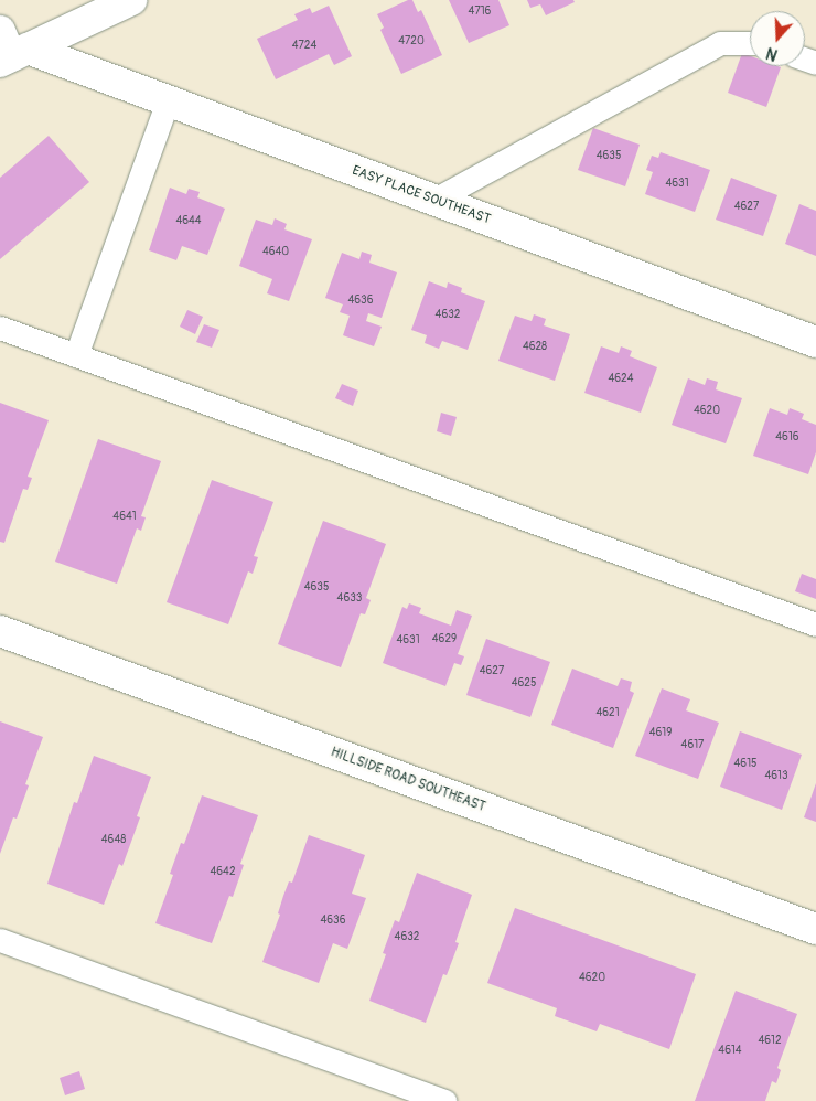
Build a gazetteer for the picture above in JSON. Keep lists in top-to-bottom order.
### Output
{
  "streets": {
    "street": ["EASY PLACE SOUTHEAST", "HILLSIDE ROAD SOUTHEAST"]
  },
  "house_numbers": [
    "4716",
    "4720",
    "4724",
    "4635",
    "4631",
    "4627",
    "4644",
    "4640",
    "4636",
    "4632",
    "4628",
    "4624",
    "4620",
    "4616",
    "4641",
    "4635",
    "4633",
    "4629",
    "4631",
    "4627",
    "4625",
    "4621",
    "4619",
    "4617",
    "4615",
    "4613",
    "4648",
    "4642",
    "4636",
    "4632",
    "4620",
    "4612",
    "4614"
  ],
  "north": "bottom"
}
